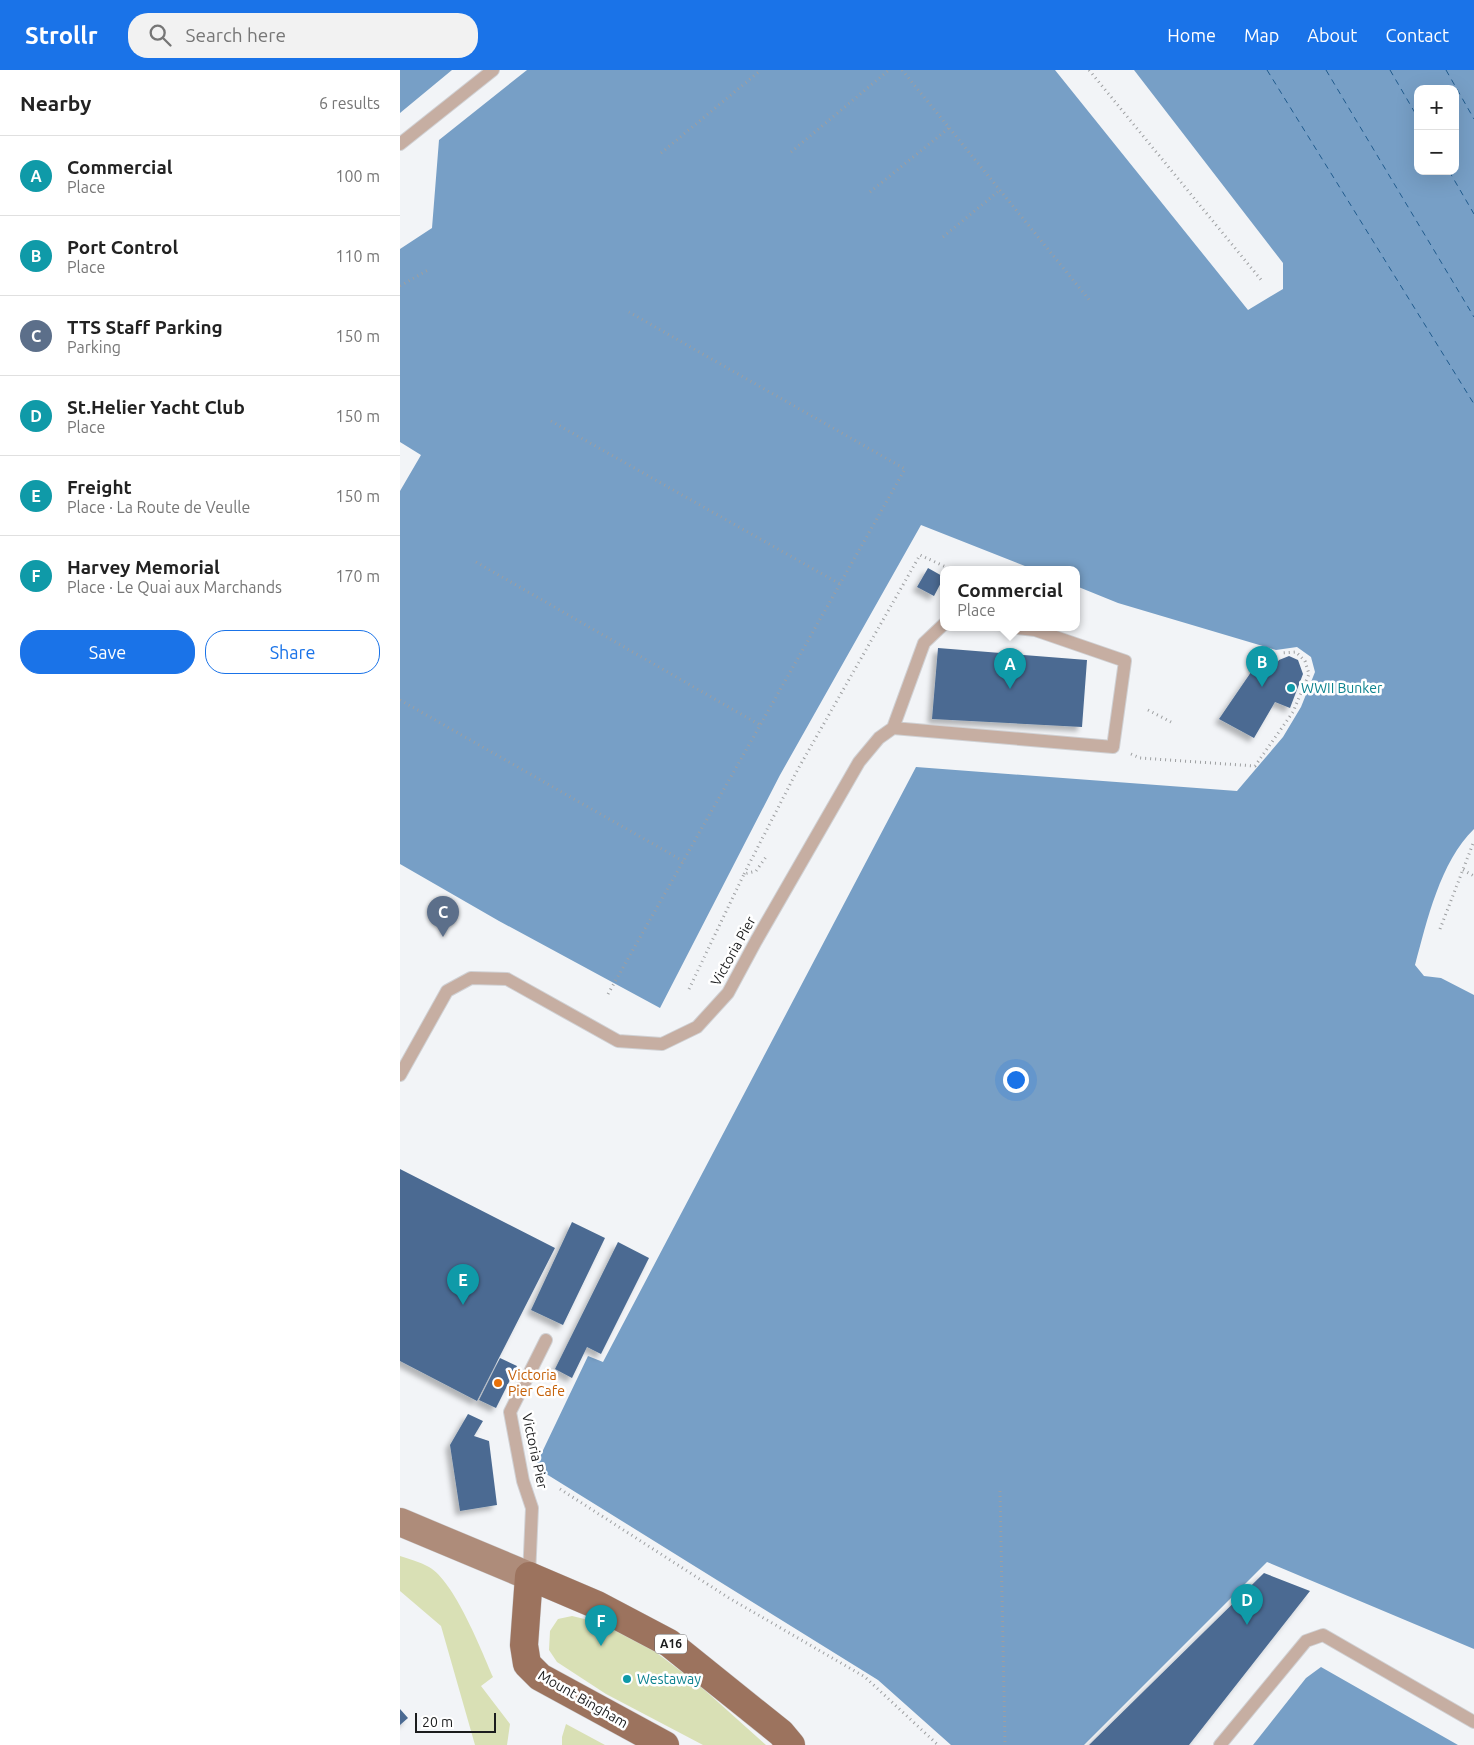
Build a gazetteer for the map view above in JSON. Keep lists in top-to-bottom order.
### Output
{
  "streets": {
    "main road": ["A16", "Mount Bingham"],
    "lane": ["Victoria Pier"]
  },
  "crossings": [
    ["Victoria Pier", "A16"],
    ["Victoria Pier", "Mount Bingham"],
    ["A16", "Mount Bingham"]
  ],
  "places": ["WWII Bunker", "Victoria Pier Cafe", "Westaway"],
  "scale_bar": "20 m",
  "page": {
    "header": "Strollr",
    "search": "Search here",
    "nav": [
      "Home",
      "Map",
      "About",
      "Contact"
    ],
    "heading": ["Nearby", "6 results"],
    "map_buttons": ["+", "−"],
    "list": [
      {
        "mark": "A",
        "name": "Commercial",
        "note": "Place",
        "value": "100 m"
      },
      {
        "mark": "B",
        "name": "Port Control",
        "note": "Place",
        "value": "110 m"
      },
      {
        "mark": "C",
        "name": "TTS Staff Parking",
        "note": "Parking",
        "value": "150 m"
      },
      {
        "mark": "D",
        "name": "St.Helier Yacht Club",
        "note": "Place",
        "value": "150 m"
      },
      {
        "mark": "E",
        "name": "Freight",
        "note": "Place · La Route de Veulle",
        "value": "150 m"
      },
      {
        "mark": "F",
        "name": "Harvey Memorial",
        "note": "Place · Le Quai aux Marchands",
        "value": "170 m"
      }
    ],
    "popup": ["Commercial", "Place"],
    "buttons": ["Save", "Share"],
    "pins": [
      "B",
      "A",
      "C",
      "E",
      "D",
      "F"
    ],
    "scale": "20 m"
  }
}
